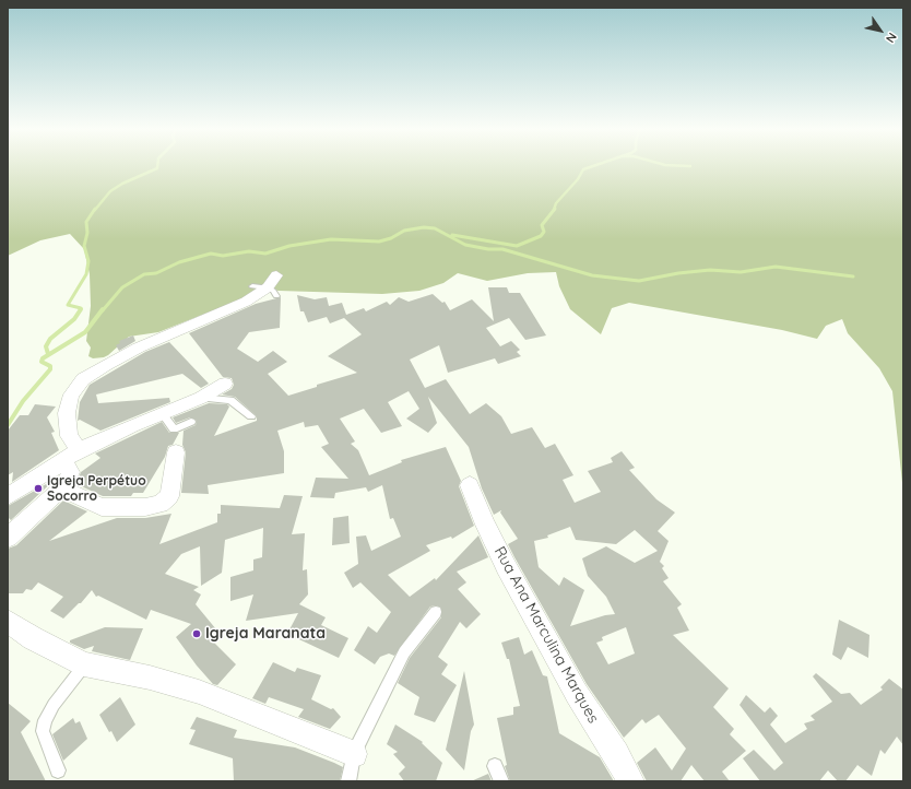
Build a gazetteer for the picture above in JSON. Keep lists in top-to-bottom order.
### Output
{
  "streets": {
    "street": ["Rua Ana Marculina Marques"]
  },
  "places": ["Igreja Perpétuo Socorro", "Igreja Maranata"],
  "north": "bottom right"
}
